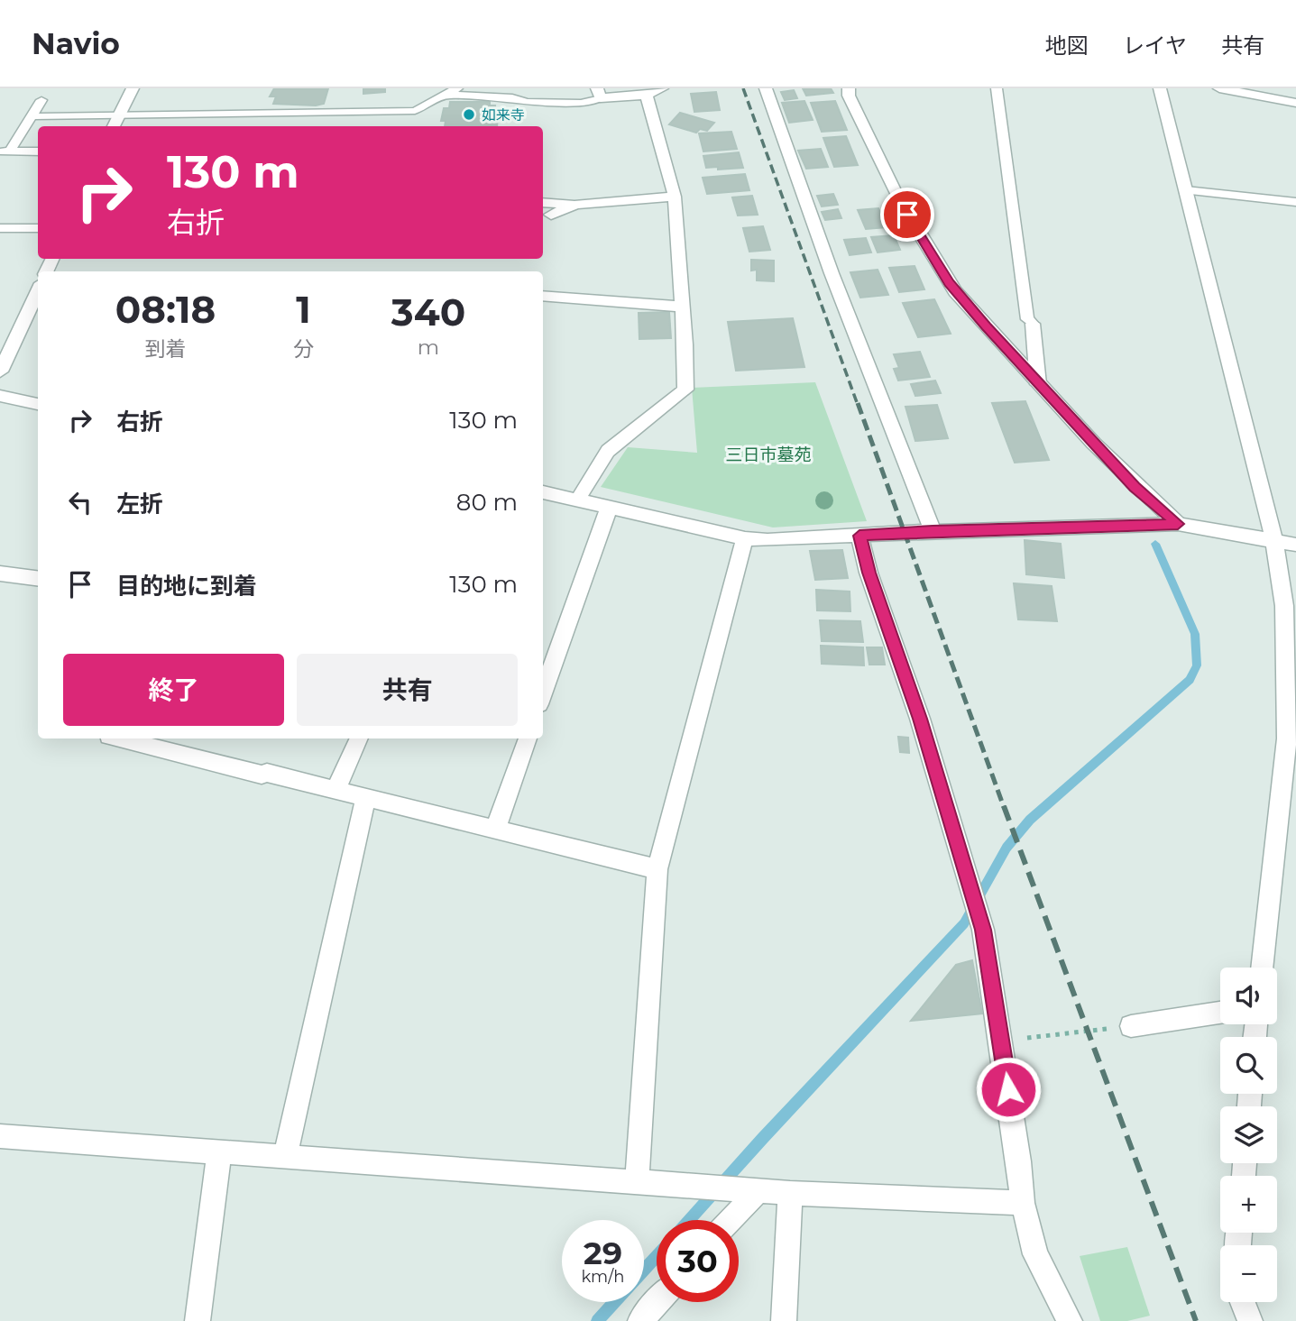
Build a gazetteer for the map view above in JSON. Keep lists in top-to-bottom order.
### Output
{
  "parks": ["三日市墓苑"],
  "places": ["如来寺"],
  "page": {
    "header": "Navio",
    "nav": ["地図", "レイヤ", "共有"],
    "turn": ["130 m", "右折"],
    "eta": [
      "08:18",
      "到着",
      "1",
      "分",
      "340",
      "m"
    ],
    "list": [
      {
        "name": "右折",
        "value": "130 m"
      },
      {
        "name": "左折",
        "value": "80 m"
      },
      {
        "name": "目的地に到着",
        "value": "130 m"
      }
    ],
    "buttons": ["終了", "共有"],
    "map_buttons": ["+", "−"],
    "speed": "29 km/h",
    "limit": "30"
  }
}
